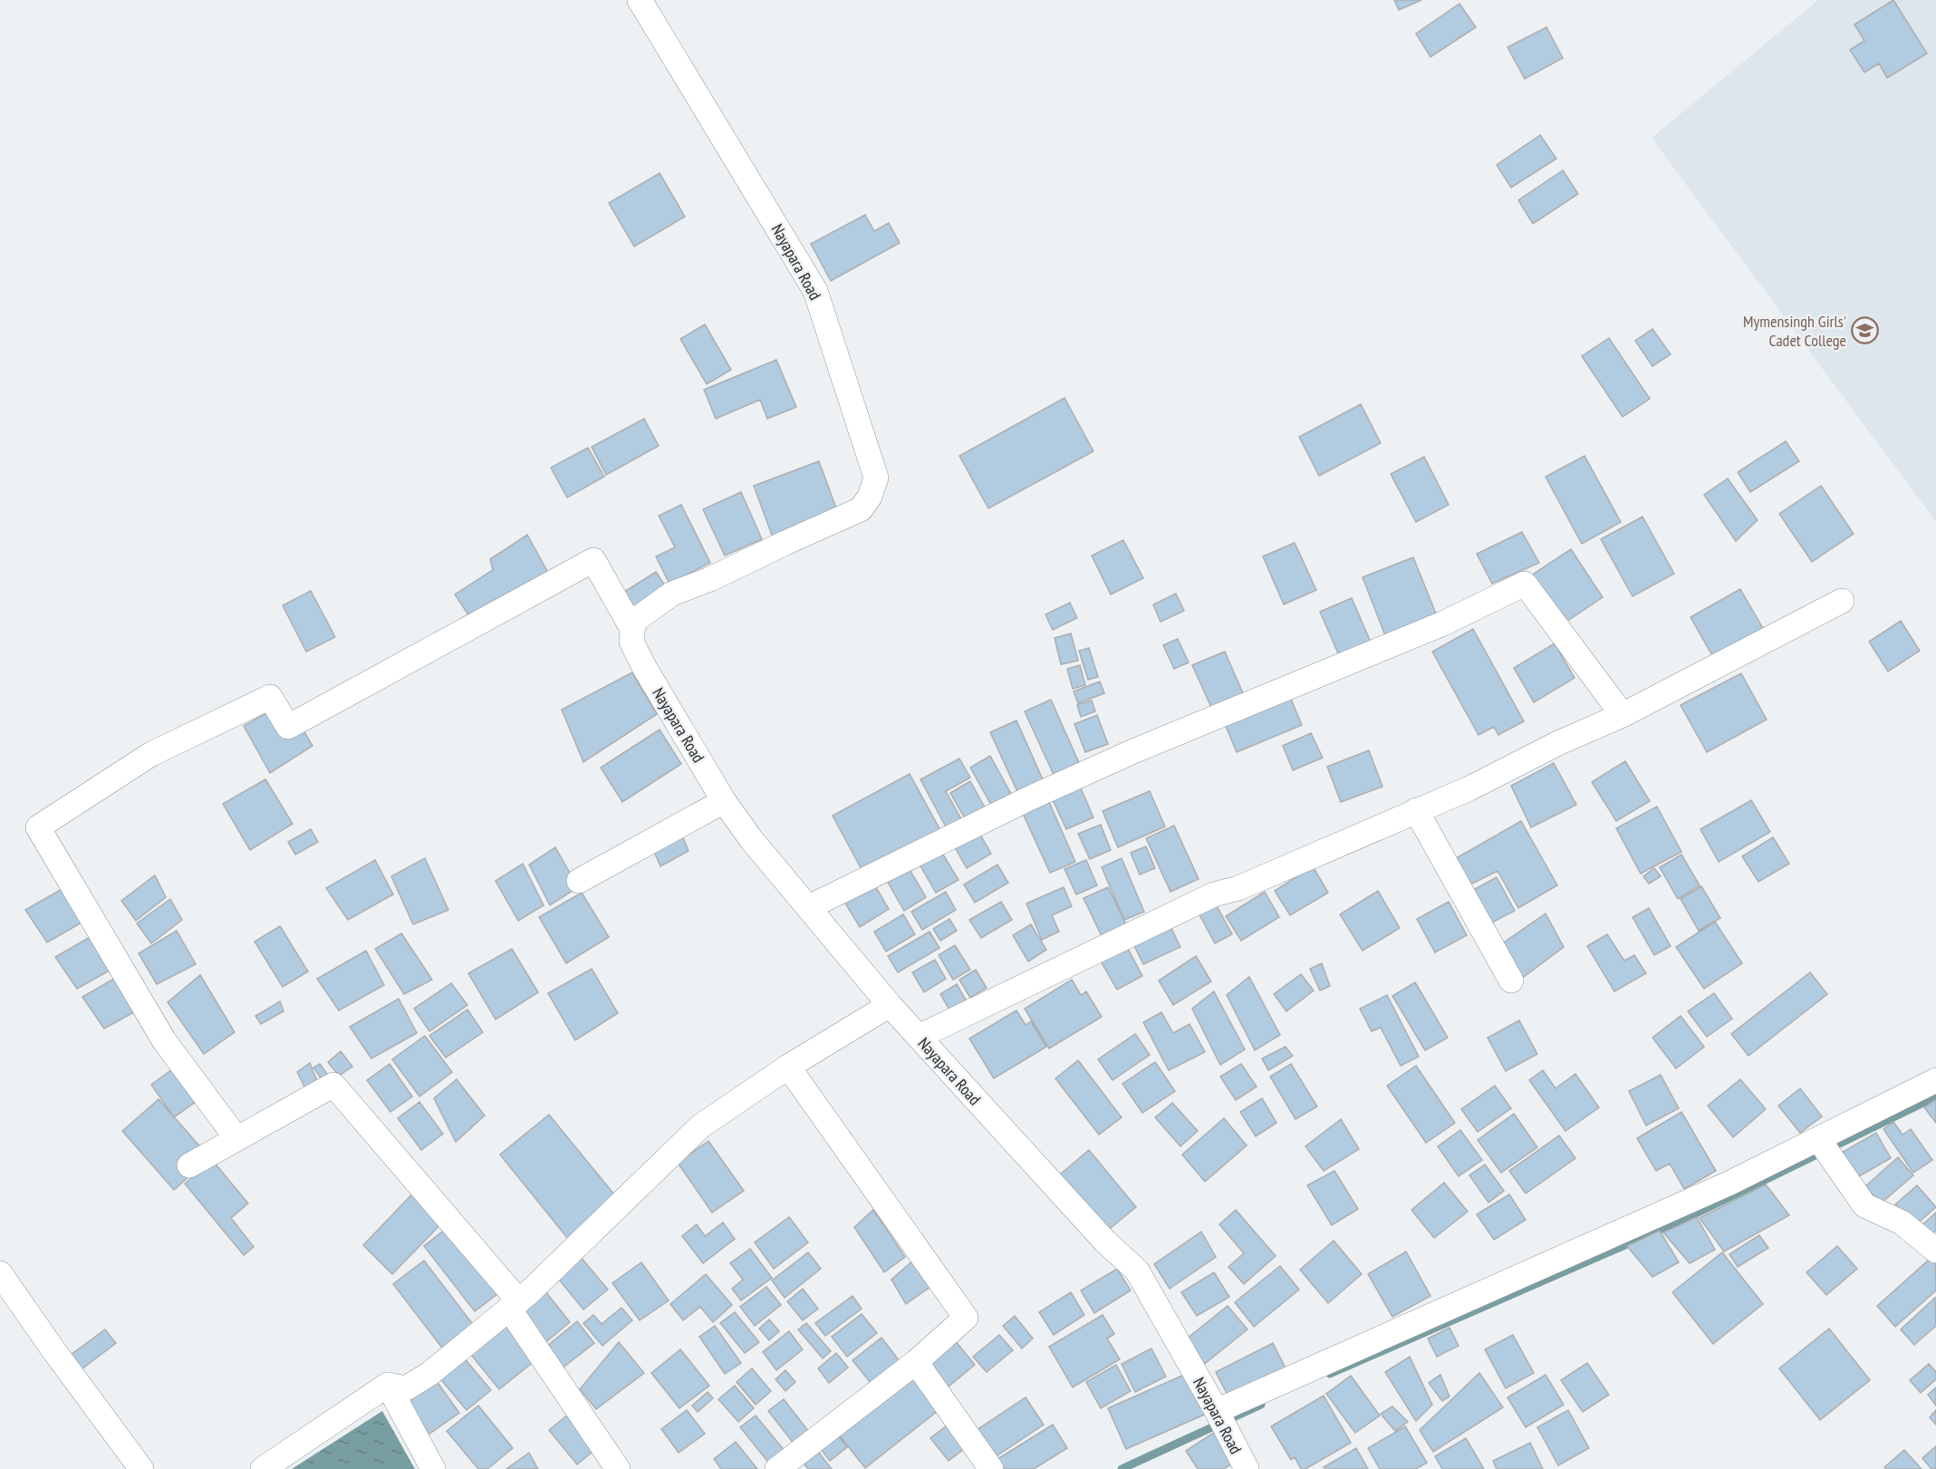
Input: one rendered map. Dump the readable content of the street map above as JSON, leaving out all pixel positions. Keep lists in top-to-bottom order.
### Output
{
  "streets": {
    "street": ["Nayapara Road"]
  },
  "places": {
    "school or university": ["Mymensingh Girls' Cadet College"]
  }
}
